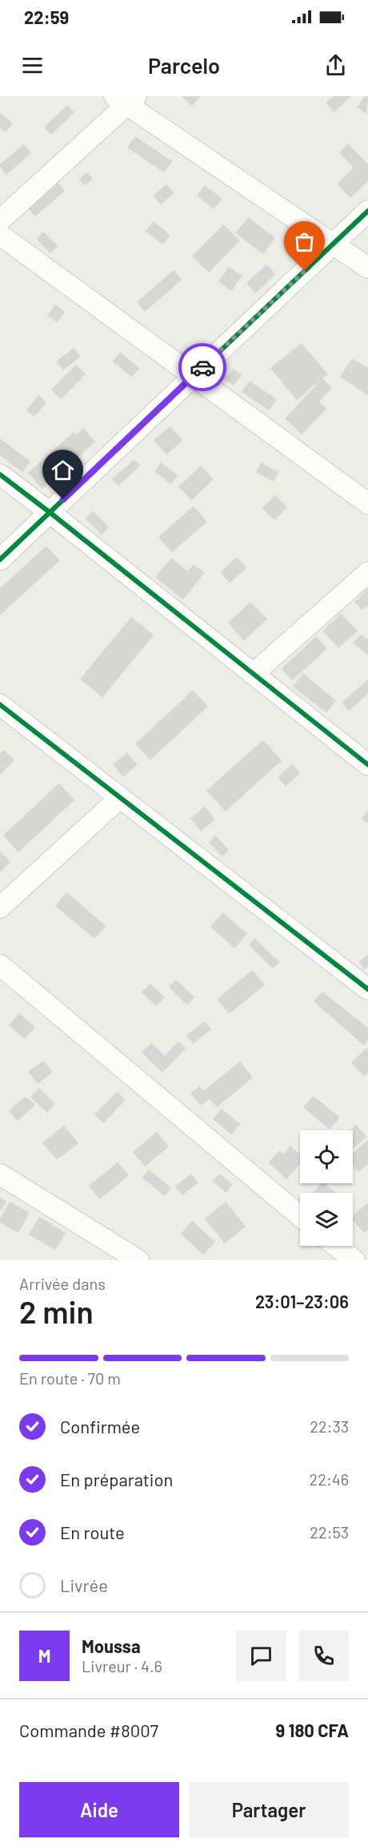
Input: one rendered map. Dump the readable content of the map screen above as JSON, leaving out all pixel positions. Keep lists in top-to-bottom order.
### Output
{
  "page": {
    "status": "22:59",
    "header": "Parcelo",
    "heading": ["2 min", "Arrivée dans", "23:01–23:06"],
    "panel": [
      "Moussa",
      "Livreur · 4.6",
      "Commande #8007",
      "9 180 CFA"
    ],
    "bar": "En route · 70 m",
    "list": [
      ["Confirmée", "22:33"],
      ["En préparation", "22:46"],
      ["En route", "22:53"],
      "Livrée"
    ],
    "round": "M",
    "buttons": ["Aide", "Partager"]
  }
}
